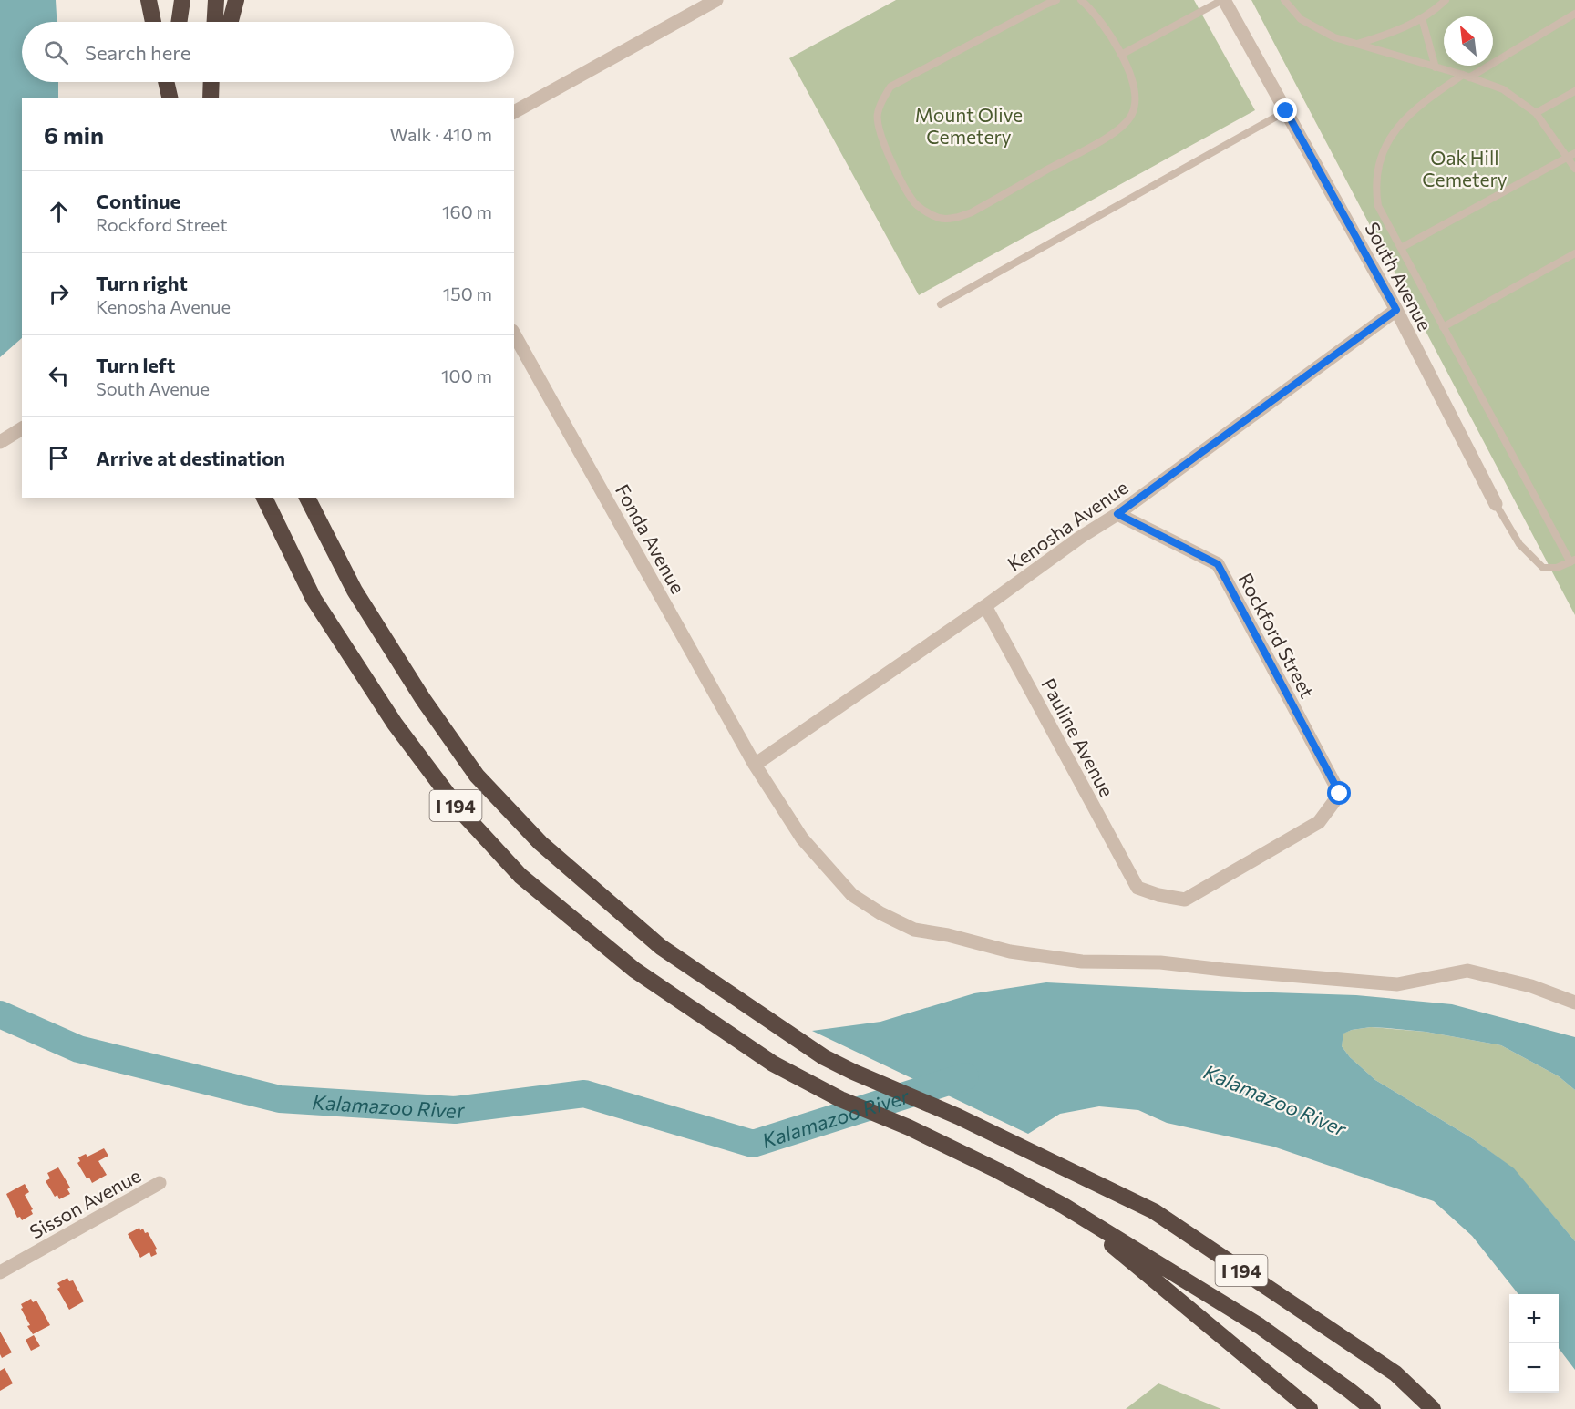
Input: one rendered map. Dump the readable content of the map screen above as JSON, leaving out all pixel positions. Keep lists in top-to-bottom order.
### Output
{
  "streets": {
    "highway": ["I 194"],
    "street": [
      "South Avenue",
      "Kenosha Avenue",
      "Fonda Avenue",
      "Rockford Street",
      "Pauline Avenue",
      "Sisson Avenue"
    ]
  },
  "crossings": [
    ["South Avenue", "Kenosha Avenue"],
    ["Kenosha Avenue", "Fonda Avenue"],
    ["Kenosha Avenue", "Rockford Street"],
    ["Kenosha Avenue", "Pauline Avenue"],
    ["Rockford Street", "Pauline Avenue"]
  ],
  "water": ["Kalamazoo River"],
  "parks": ["Mount Olive Cemetery", "Oak Hill Cemetery"],
  "north": "top left",
  "page": {
    "search": "Search here",
    "heading": ["6 min", "Walk · 410 m"],
    "list": [
      ["Continue", "Rockford Street", "160 m"],
      ["Turn right", "Kenosha Avenue", "150 m"],
      ["Turn left", "South Avenue", "100 m"],
      "Arrive at destination"
    ],
    "map_buttons": ["+", "−"]
  }
}
